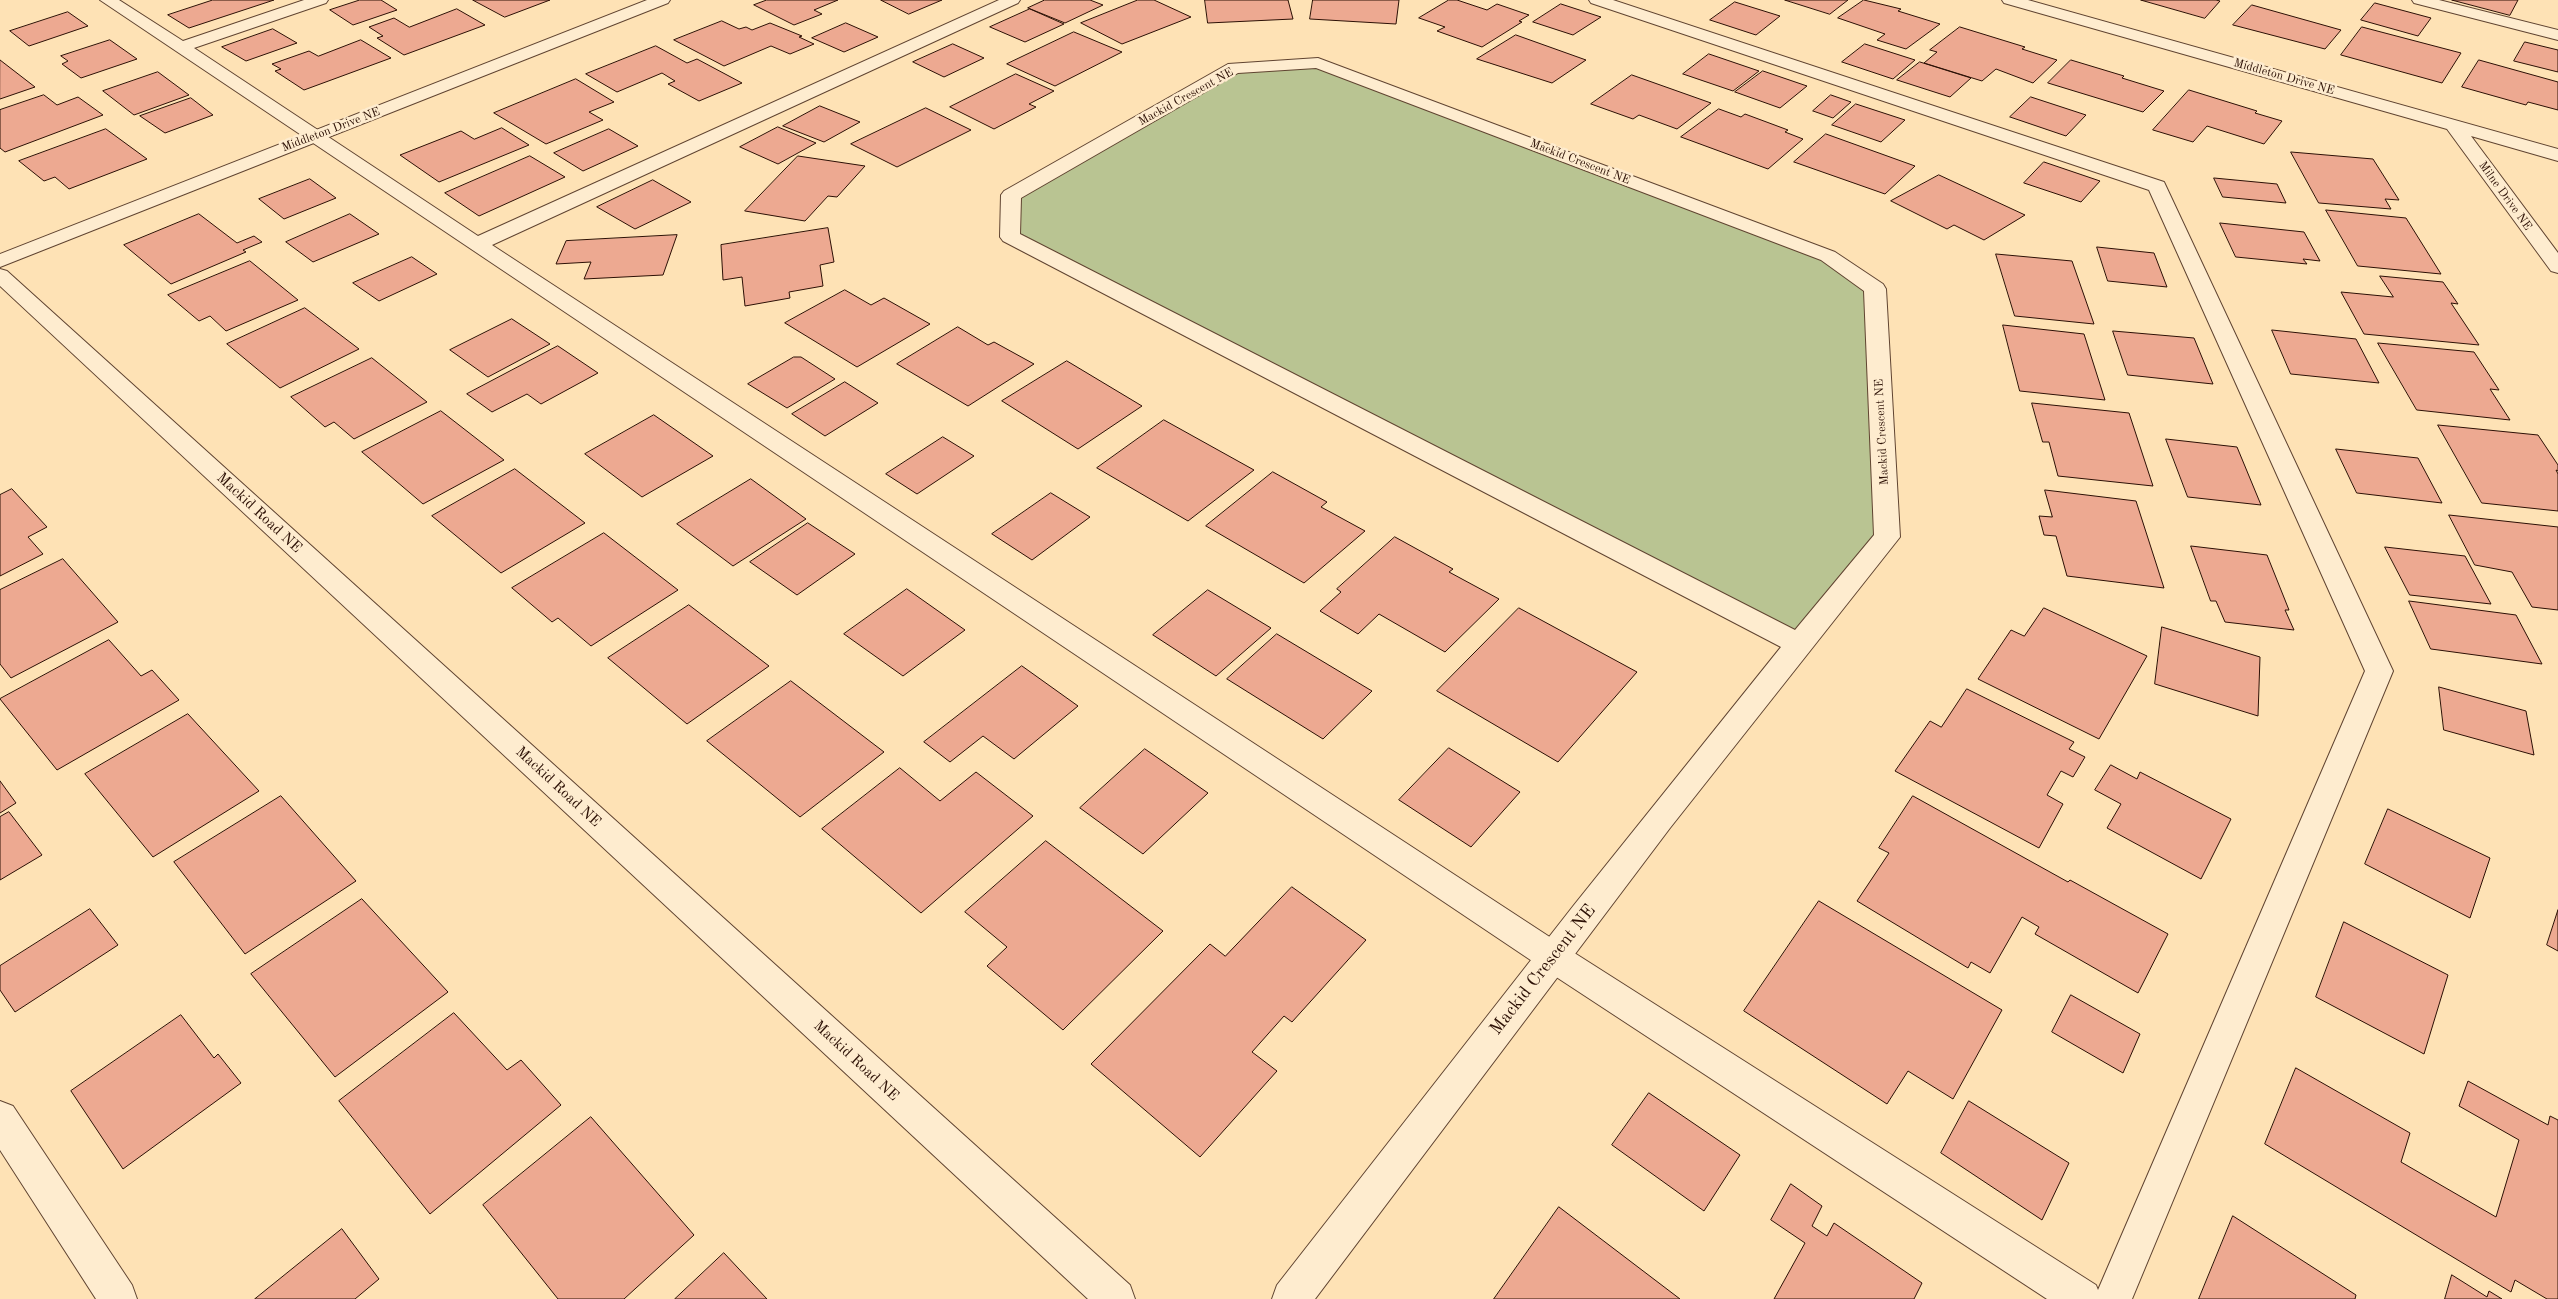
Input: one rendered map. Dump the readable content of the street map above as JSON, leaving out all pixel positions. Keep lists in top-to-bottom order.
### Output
{
  "streets": {
    "street": [
      "Middleton Drive NE",
      "Mackid Crescent NE",
      "Milne Drive NE",
      "Mackid Road NE"
    ]
  },
  "crossings": [
    ["Middleton Drive NE", "Milne Drive NE"]
  ]
}
